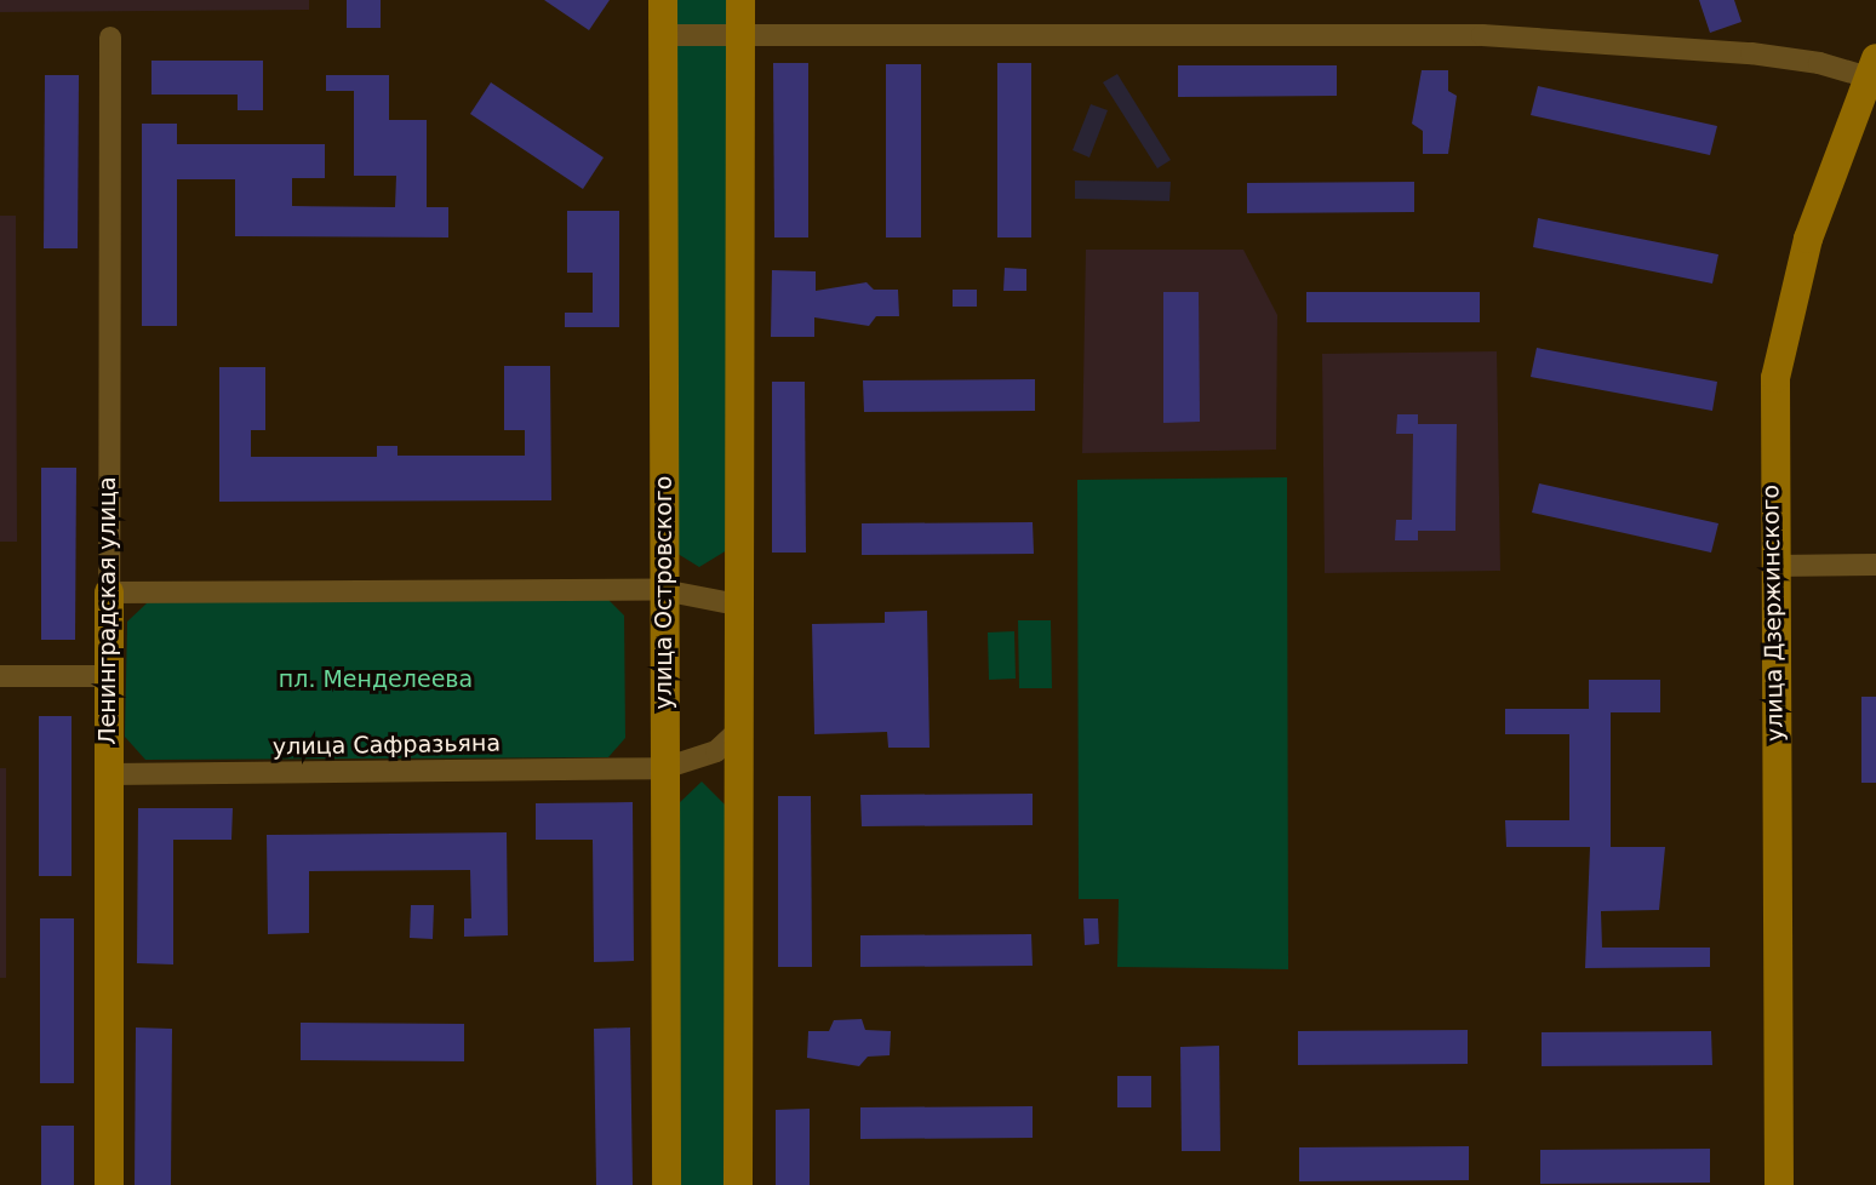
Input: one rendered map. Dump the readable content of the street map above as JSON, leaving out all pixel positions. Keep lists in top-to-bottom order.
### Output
{
  "streets": {
    "main road": ["улица Островского", "Ленинградская улица", "улица Дзержинского"],
    "street": ["улица Сафразьяна"]
  },
  "crossings": [
    ["улица Островского", "улица Сафразьяна"],
    ["Ленинградская улица", "улица Сафразьяна"]
  ],
  "parks": ["пл. Менделеева"]
}
